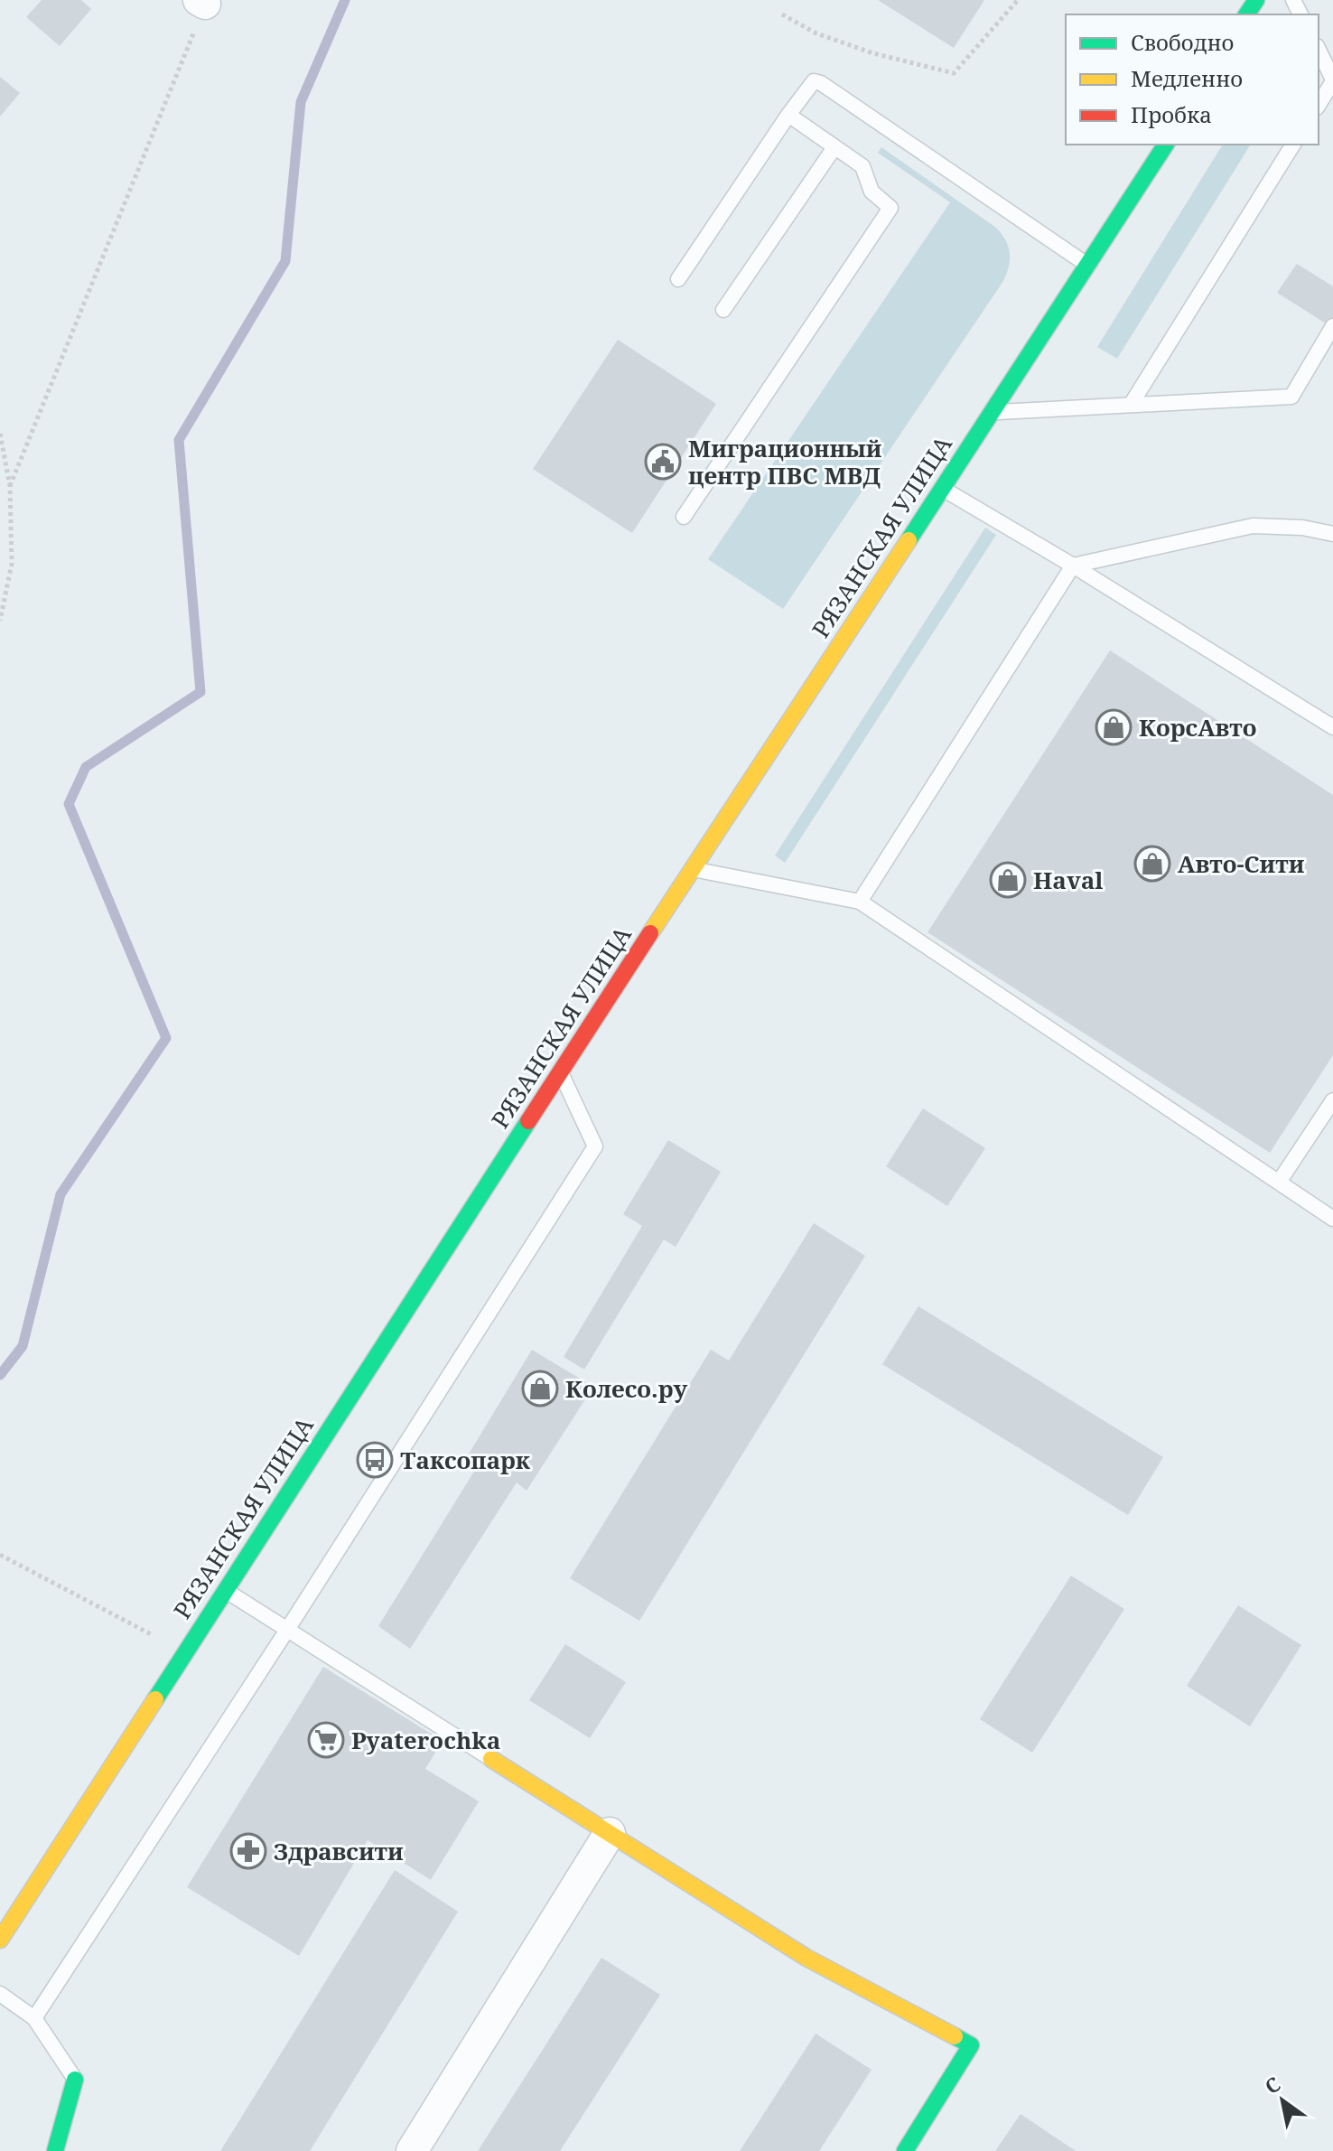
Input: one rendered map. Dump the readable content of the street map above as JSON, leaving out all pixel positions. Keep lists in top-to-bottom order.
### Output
{
  "streets": {
    "main road": ["РЯЗАНСКАЯ УЛИЦА"]
  },
  "places": {
    "public building": ["Миграционный центр ПВС МВД"],
    "shop": [
      "КорсАвто",
      "Авто-Сити",
      "Haval",
      "Колесо.ру"
    ],
    "bus stop": ["Таксопарк"],
    "supermarket": ["Pyaterochka"],
    "pharmacy": ["Здравсити"]
  },
  "legend": ["Свободно", "Медленно", "Пробка"],
  "north": "top left"
}
